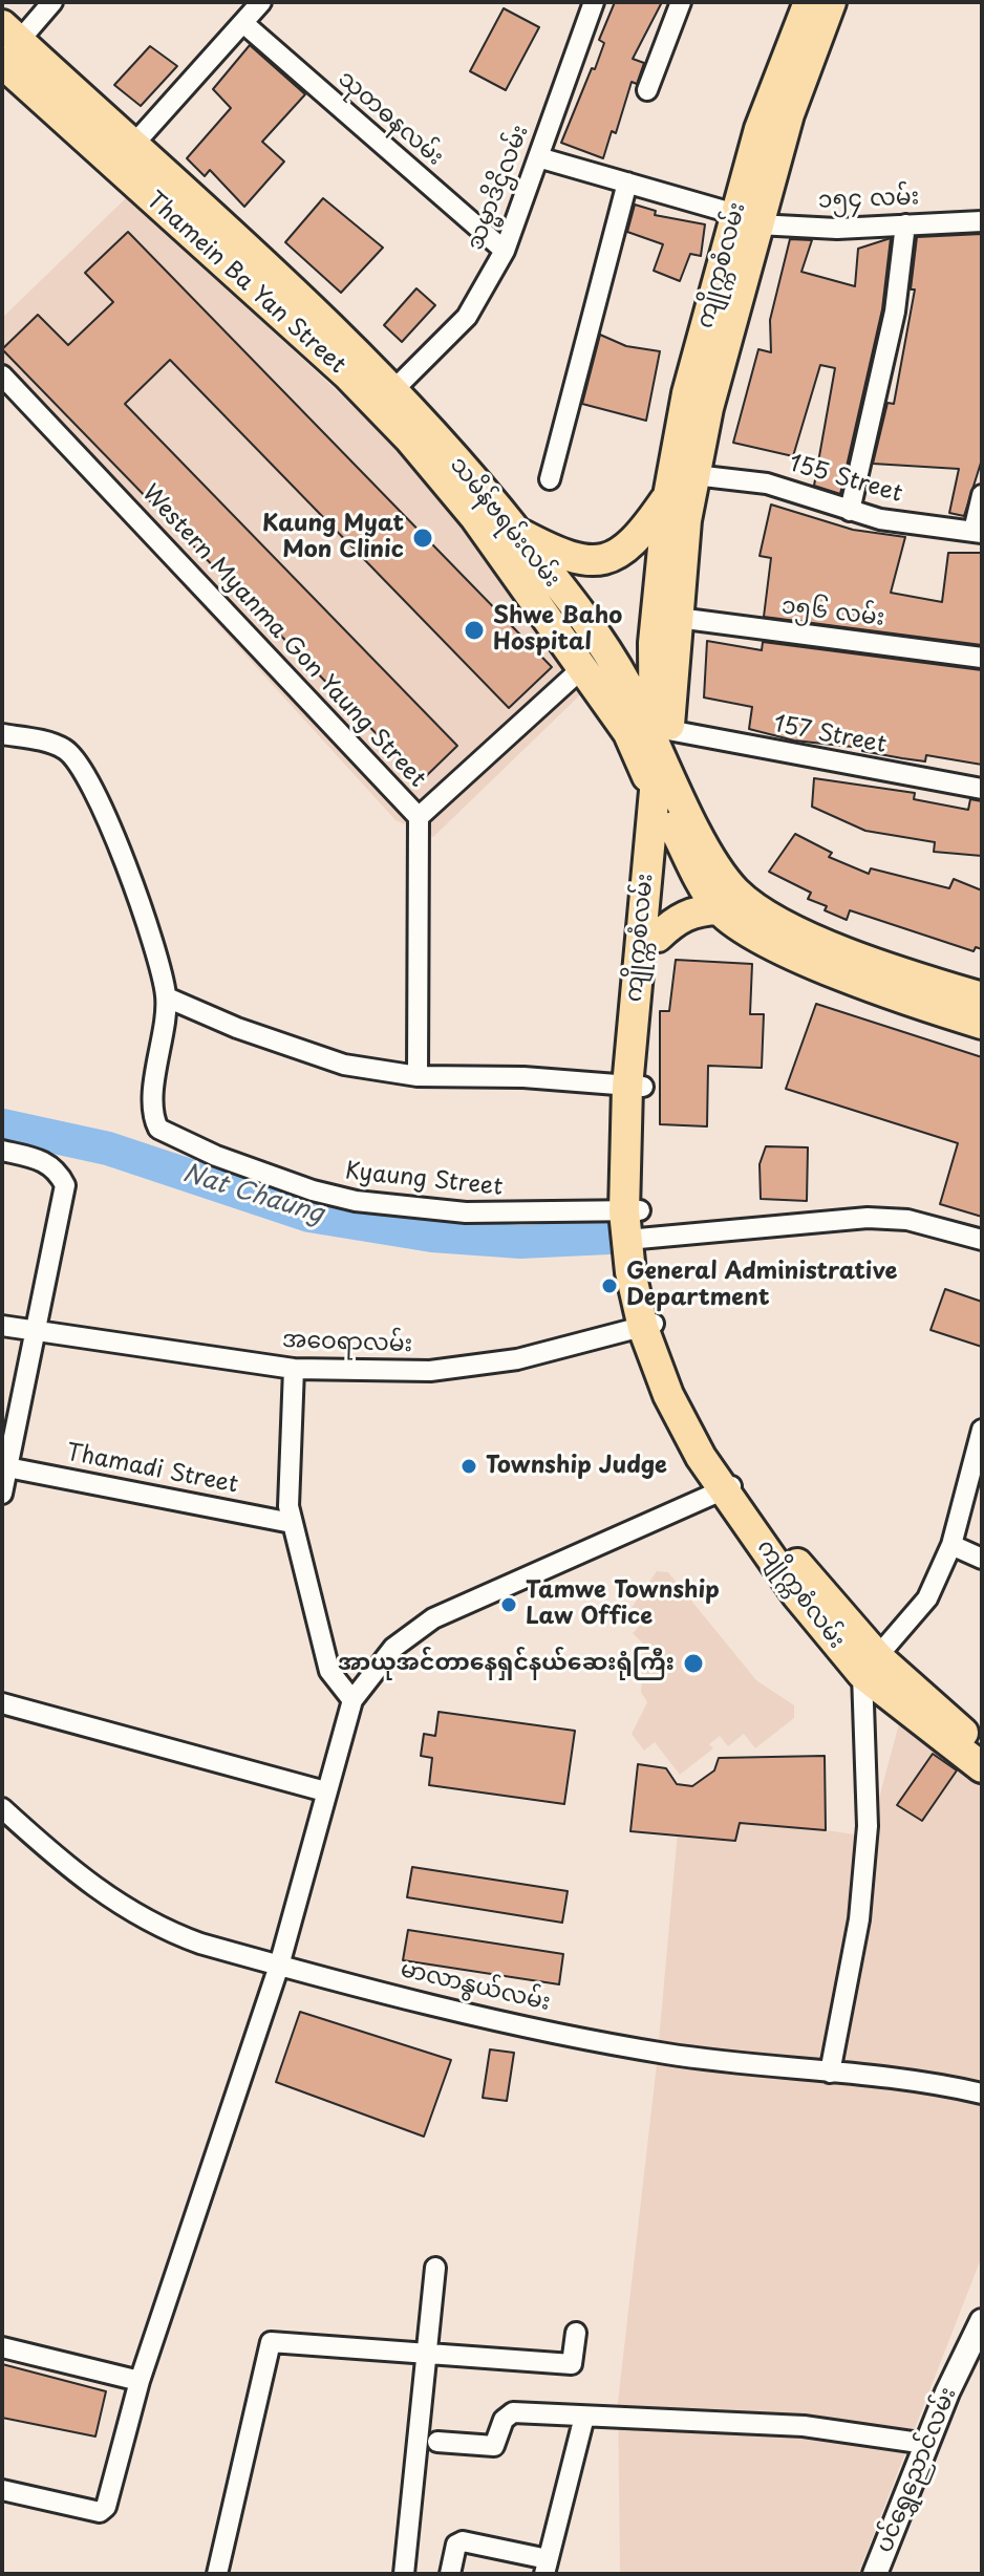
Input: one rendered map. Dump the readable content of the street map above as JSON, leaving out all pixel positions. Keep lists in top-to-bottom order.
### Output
{
  "streets": {
    "main road": ["ကျိုက္ကစံလမ်း", "Thamein Ba Yan Street", "သမိန်ဗရမ်းလမ်း"],
    "street": [
      "သုတဓနလမ်း",
      "သမ္မာဒိဌိလမ်း",
      "၁၅၄ လမ်း",
      "155 Street",
      "၁၅၆ လမ်း",
      "Western Myanma Gon Yaung Street",
      "157 Street",
      "Kyaung Street",
      "အဝေရာလမ်း",
      "Thamadi Street",
      "မာလာနွယ်လမ်း",
      "ပင်ရွှေညောင်လမ်း"
    ]
  },
  "crossings": [
    ["သုတဓနလမ်း", "သမ္မာဒိဌိလမ်း"],
    ["သမ္မာဒိဌိလမ်း", "၁၅၄ လမ်း"],
    ["သမ္မာဒိဌိလမ်း", "Thamein Ba Yan Street"],
    ["သမ္မာဒိဌိလမ်း", "သမိန်ဗရမ်းလမ်း"],
    ["၁၅၄ လမ်း", "ကျိုက္ကစံလမ်း"],
    ["ကျိုက္ကစံလမ်း", "155 Street"],
    ["ကျိုက္ကစံလမ်း", "သမိန်ဗရမ်းလမ်း"],
    ["ကျိုက္ကစံလမ်း", "၁၅၆ လမ်း"],
    ["ကျိုက္ကစံလမ်း", "157 Street"],
    ["ကျိုက္ကစံလမ်း", "Kyaung Street"],
    ["ကျိုက္ကစံလမ်း", "အဝေရာလမ်း"],
    ["Thamein Ba Yan Street", "သမိန်ဗရမ်းလမ်း"],
    ["သမိန်ဗရမ်းလမ်း", "157 Street"]
  ],
  "water": ["Nat Chaung"],
  "places": [
    "Kaung Myat Mon Clinic",
    "Shwe Baho Hospital",
    "General Administrative Department",
    "Township Judge",
    "Tamwe Township Law Office",
    "အာယုအင်တာနေရှင်နယ်ဆေးရုံကြီး"
  ]
}
